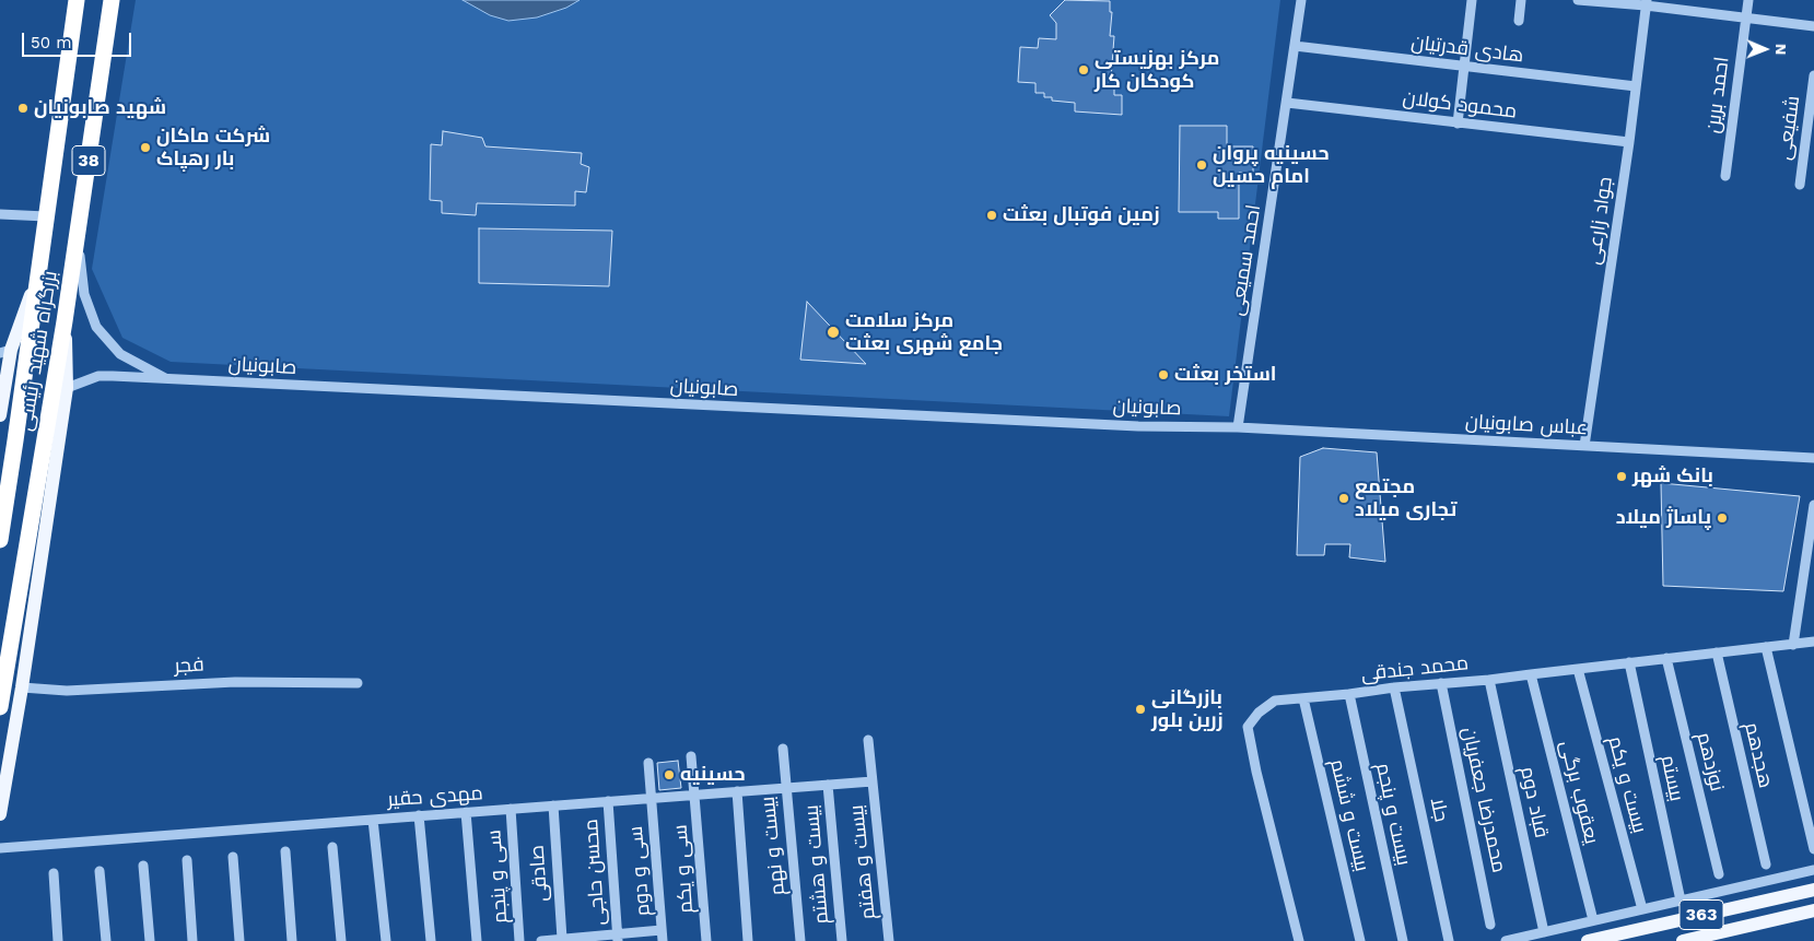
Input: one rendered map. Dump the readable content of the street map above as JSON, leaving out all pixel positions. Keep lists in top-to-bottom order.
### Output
{
  "streets": {
    "highway": ["38", "بزرگراه شهید رئیسی"],
    "main road": ["363"],
    "street": [
      "هادی قدرتیان",
      "احمد برین",
      "محمود کولان",
      "شفیعی",
      "جواد زارعی",
      "احمد سمیعی",
      "صابونیان",
      "عباس صابونیان",
      "فجر",
      "محمد جندقی",
      "هجدهم",
      "نوزدهم",
      "بیستم",
      "بیست و یکم",
      "یعقوب برگی",
      "مهدی حقیر",
      "محمدرضا جعفریان",
      "قباد دوم",
      "جلا",
      "بیست و پنجم",
      "بیست و ششم",
      "بیست و نهم",
      "بیست و هفتم",
      "بیست و هشتم",
      "سی و یکم",
      "سی و دوم",
      "محسن حاجی",
      "صادقی",
      "سی و پنجم"
    ]
  },
  "crossings": [
    ["هادی قدرتیان", "جواد زارعی"],
    ["هادی قدرتیان", "احمد سمیعی"],
    ["محمود کولان", "جواد زارعی"],
    ["محمود کولان", "احمد سمیعی"],
    ["جواد زارعی", "عباس صابونیان"],
    ["احمد سمیعی", "صابونیان"],
    ["احمد سمیعی", "عباس صابونیان"],
    ["صابونیان", "عباس صابونیان"],
    ["محمد جندقی", "هجدهم"],
    ["محمد جندقی", "نوزدهم"],
    ["محمد جندقی", "بیستم"],
    ["محمد جندقی", "بیست و یکم"],
    ["محمد جندقی", "یعقوب برگی"],
    ["محمد جندقی", "محمدرضا جعفریان"],
    ["محمد جندقی", "قباد دوم"],
    ["محمد جندقی", "جلا"],
    ["محمد جندقی", "بیست و پنجم"],
    ["محمد جندقی", "بیست و ششم"],
    ["مهدی حقیر", "بیست و نهم"],
    ["مهدی حقیر", "بیست و هفتم"],
    ["مهدی حقیر", "بیست و هشتم"],
    ["مهدی حقیر", "سی و یکم"],
    ["مهدی حقیر", "سی و دوم"],
    ["مهدی حقیر", "محسن حاجی"],
    ["مهدی حقیر", "صادقی"],
    ["مهدی حقیر", "سی و پنجم"]
  ],
  "places": [
    "مرکز بهزیستی کودکان کار",
    "شهید صابونیان",
    "شرکت ماکان بار رهپاک",
    "حسینیه پروان امام حسین",
    "زمین فوتبال بعثت",
    "مرکز سلامت جامع شهری بعثت",
    "استخر بعثت",
    "بانک شهر",
    "مجتمع تجاری میلاد",
    "پاساژ میلاد",
    "بازرگانی زرین بلور",
    "حسینیه"
  ],
  "scale_bar": "50 m",
  "north": "right"
}
